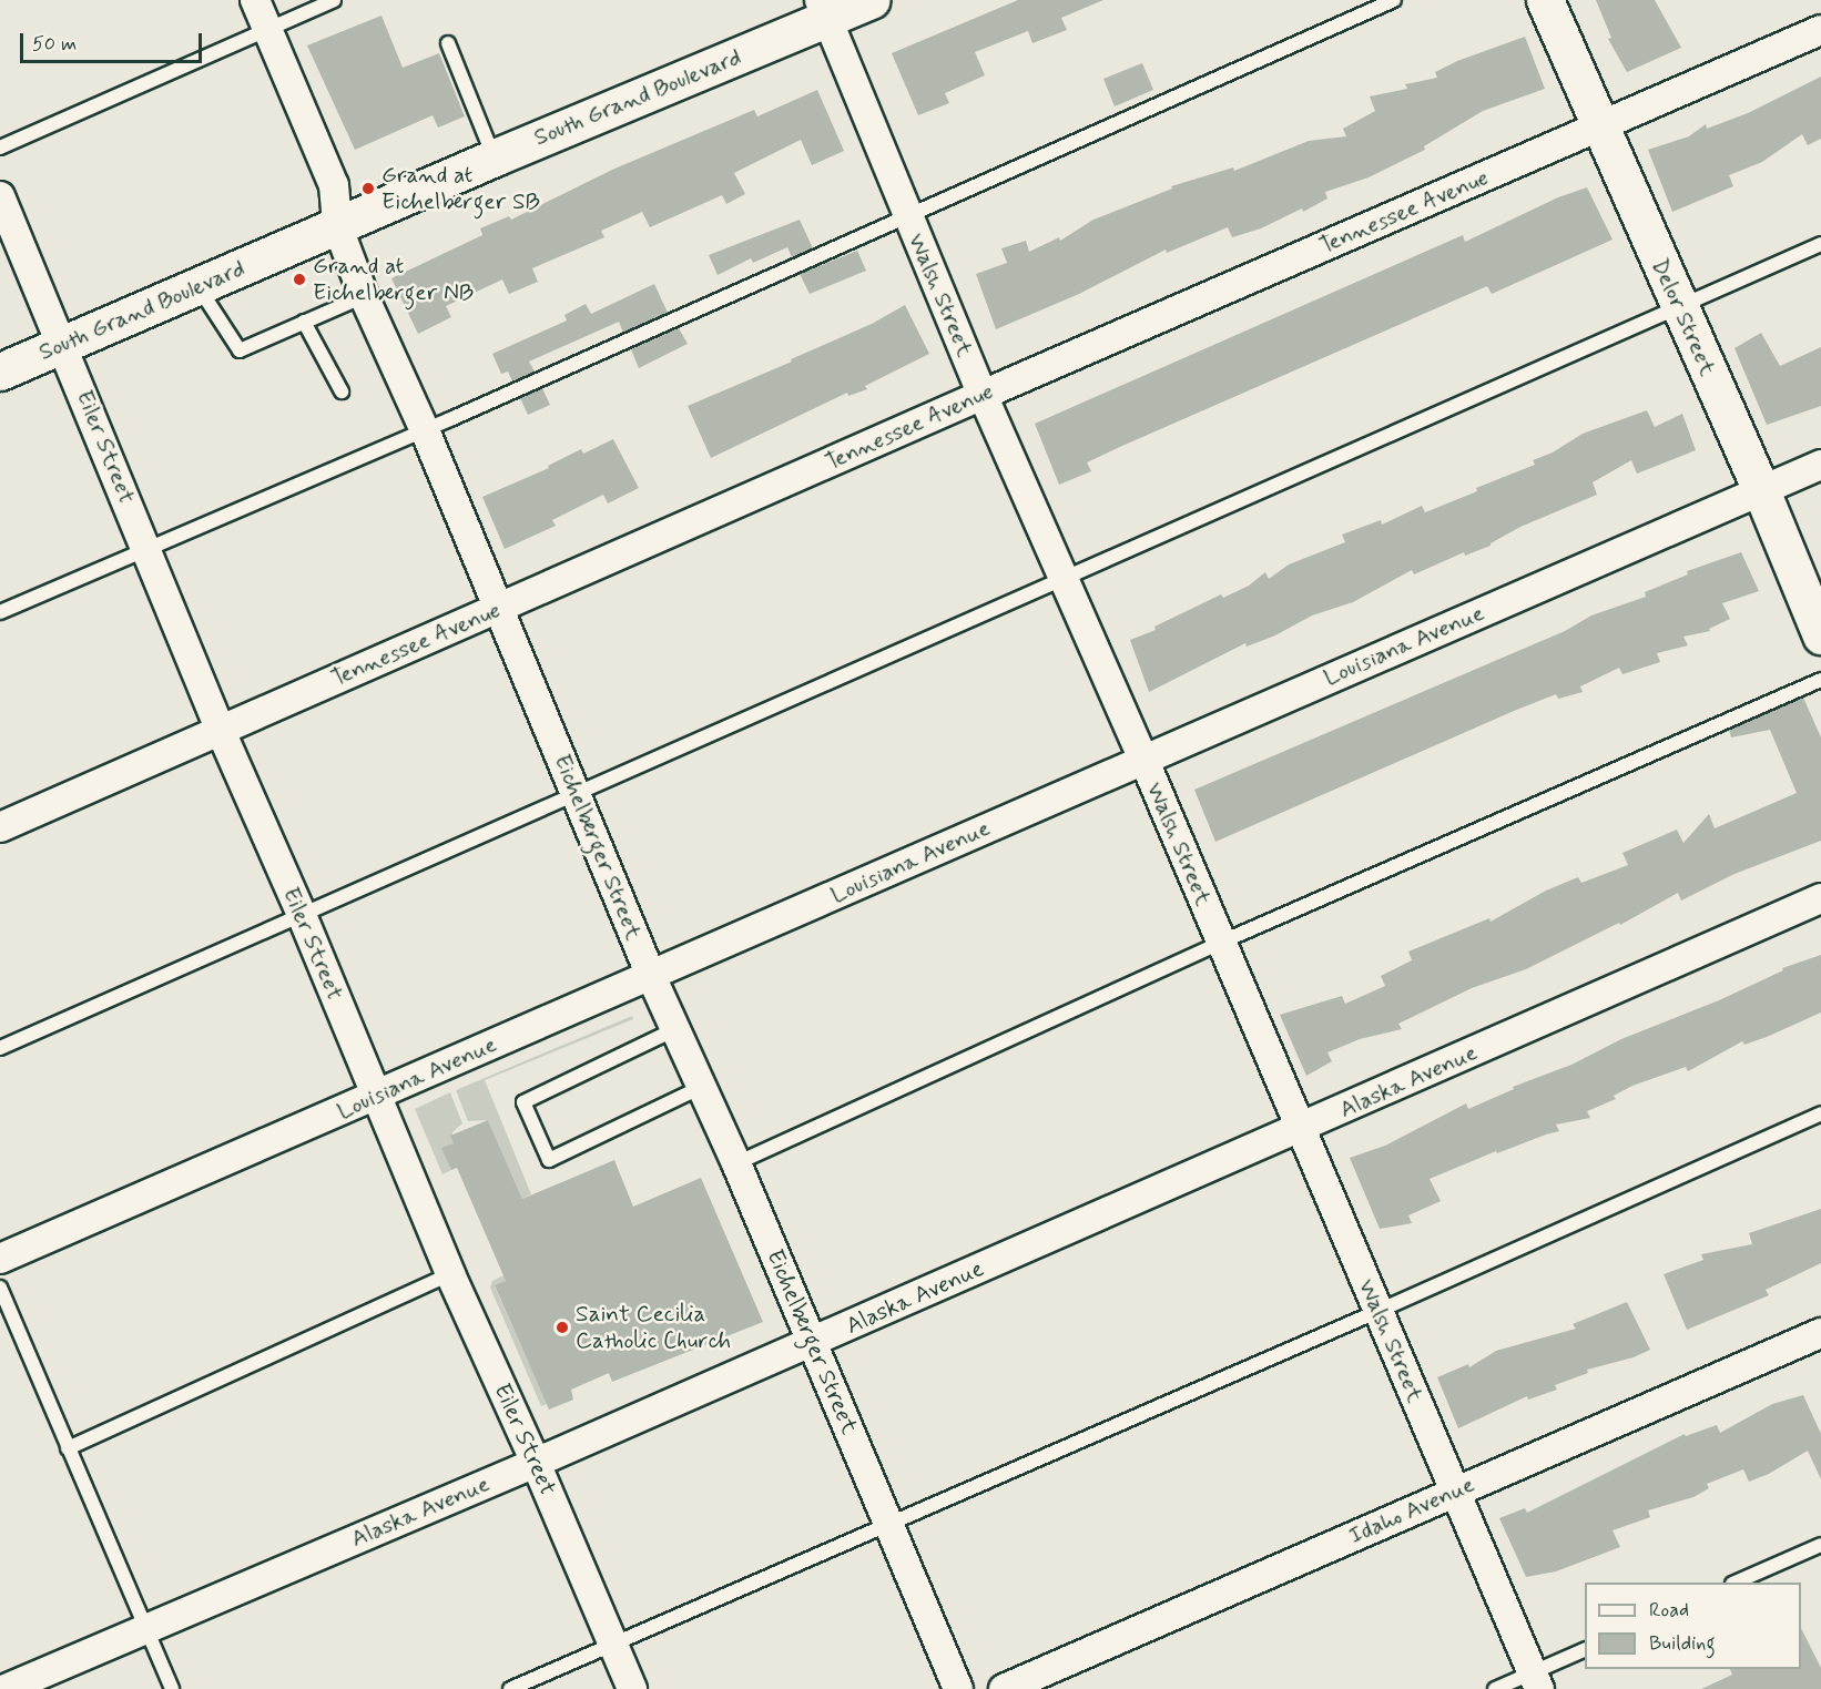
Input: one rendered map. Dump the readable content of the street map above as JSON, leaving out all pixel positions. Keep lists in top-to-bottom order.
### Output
{
  "streets": {
    "main road": ["South Grand Boulevard", "Delor Street"],
    "street": [
      "Tennessee Avenue",
      "Walsh Street",
      "Eiler Street",
      "Louisiana Avenue",
      "Eichelberger Street",
      "Alaska Avenue",
      "Idaho Avenue"
    ]
  },
  "crossings": [
    ["South Grand Boulevard", "Walsh Street"],
    ["South Grand Boulevard", "Eiler Street"],
    ["South Grand Boulevard", "Eichelberger Street"],
    ["Tennessee Avenue", "Walsh Street"],
    ["Tennessee Avenue", "Delor Street"],
    ["Tennessee Avenue", "Eiler Street"],
    ["Tennessee Avenue", "Eichelberger Street"],
    ["Walsh Street", "Louisiana Avenue"],
    ["Walsh Street", "Alaska Avenue"],
    ["Walsh Street", "Idaho Avenue"],
    ["Delor Street", "Louisiana Avenue"],
    ["Eiler Street", "Louisiana Avenue"],
    ["Eiler Street", "Alaska Avenue"],
    ["Louisiana Avenue", "Eichelberger Street"],
    ["Eichelberger Street", "Alaska Avenue"]
  ],
  "places": ["Grand at Eichelberger SB", "Grand at Eichelberger NB", "Saint Cecilia Catholic Church"],
  "legend": ["Road", "Building"],
  "scale_bar": "50 m"
}
